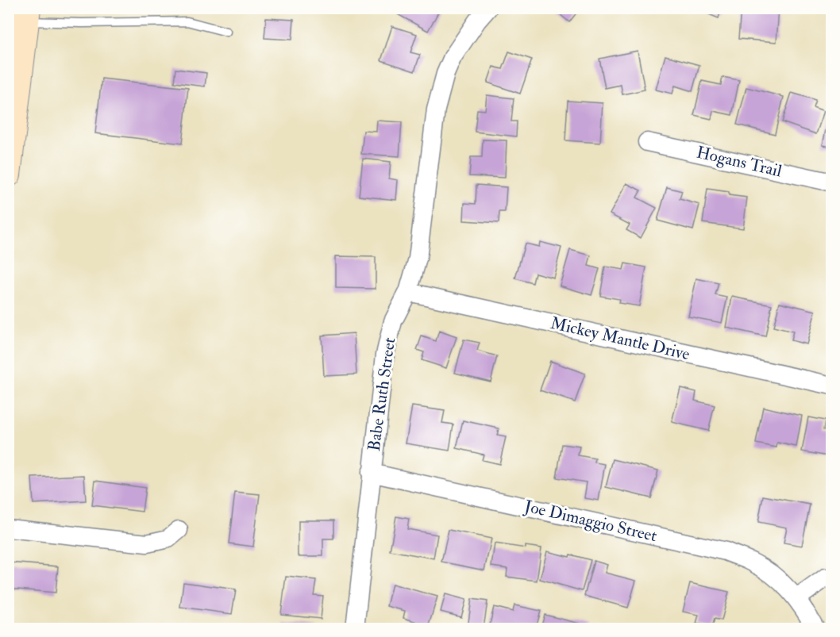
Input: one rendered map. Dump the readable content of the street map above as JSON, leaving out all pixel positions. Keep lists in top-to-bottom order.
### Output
{
  "streets": {
    "street": [
      "Hogans Trail",
      "Mickey Mantle Drive",
      "Babe Ruth Street",
      "Joe Dimaggio Street"
    ]
  },
  "crossings": [
    ["Mickey Mantle Drive", "Babe Ruth Street"],
    ["Babe Ruth Street", "Joe Dimaggio Street"]
  ]
}
